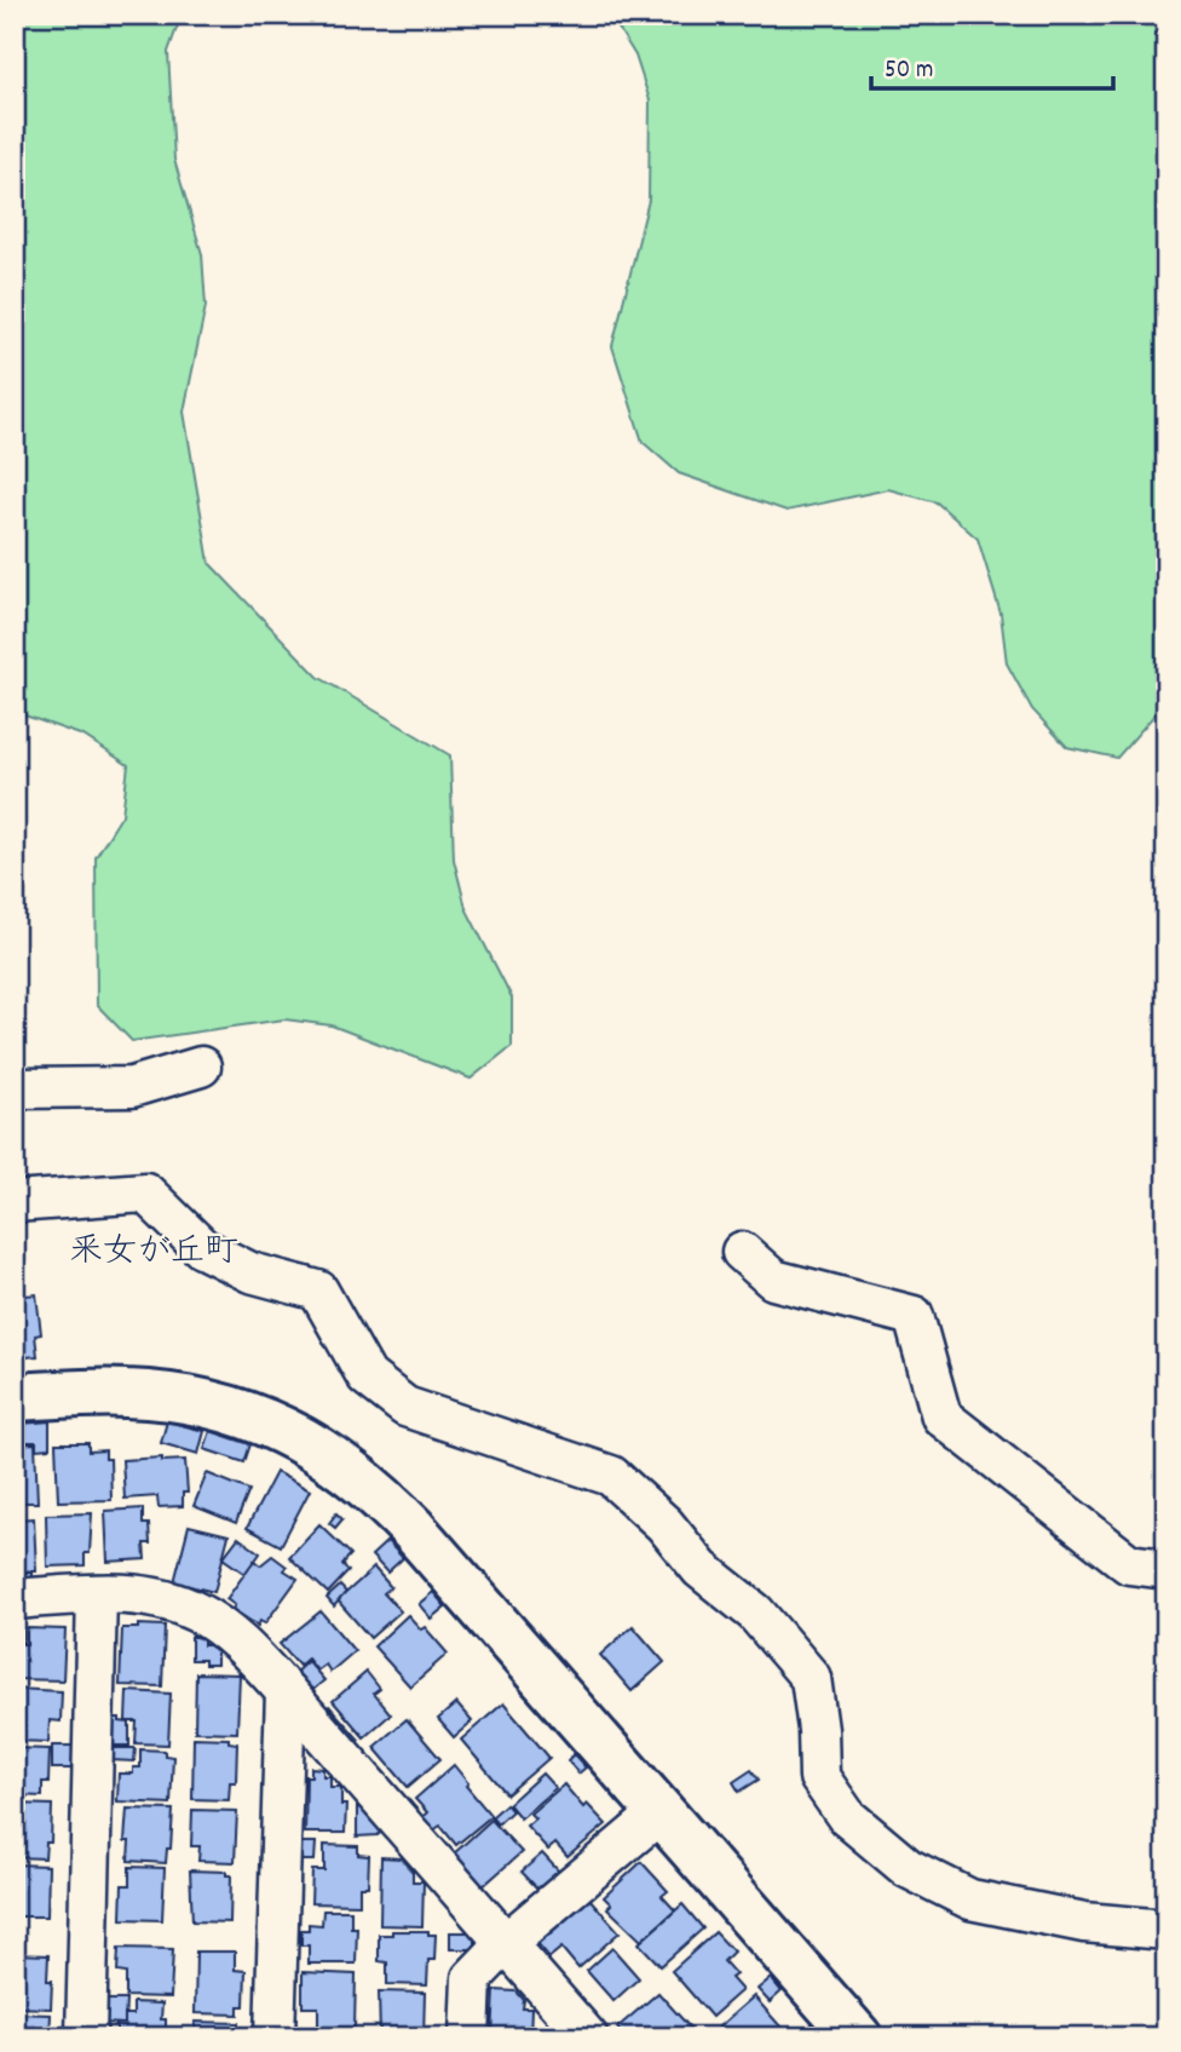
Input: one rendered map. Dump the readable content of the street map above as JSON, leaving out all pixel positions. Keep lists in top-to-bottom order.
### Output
{
  "districts": ["釆女が丘町"],
  "scale_bar": "50 m"
}
